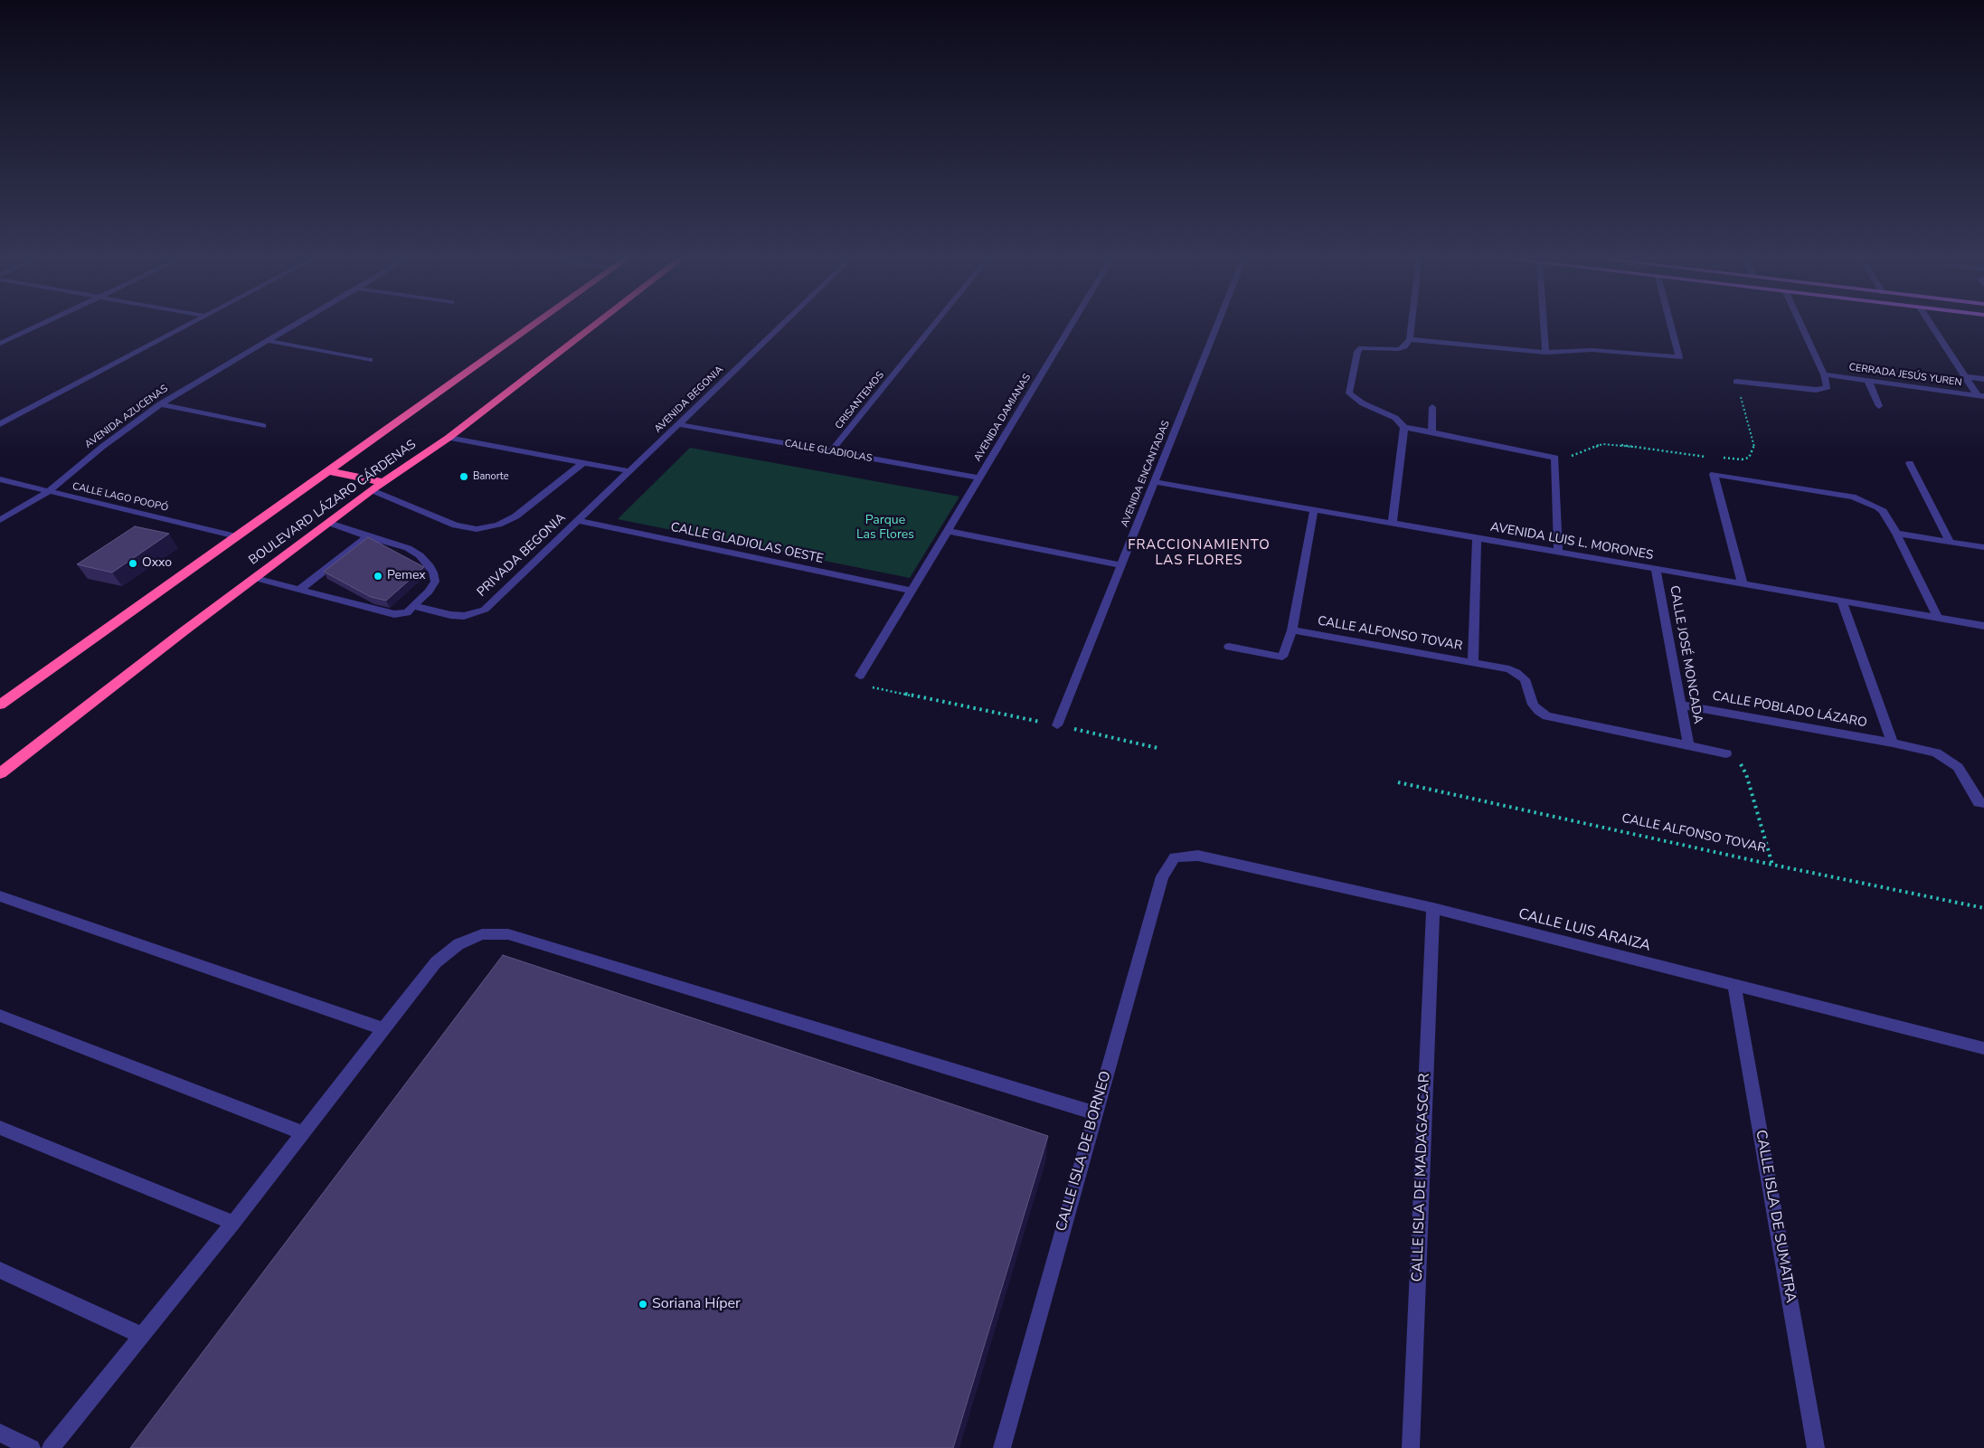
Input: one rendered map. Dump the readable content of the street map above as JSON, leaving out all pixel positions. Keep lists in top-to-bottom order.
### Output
{
  "streets": {
    "highway": ["BOULEVARD LÁZARO CÁRDENAS"],
    "street": [
      "CERRADA JESÚS YUREN",
      "AVENIDA BEGONIA",
      "CRISANTEMOS",
      "AVENIDA AZUCENAS",
      "AVENIDA DAMIANAS",
      "CALLE GLADIOLAS",
      "AVENIDA ENCANTADAS",
      "CALLE LAGO POOPÓ",
      "AVENIDA LUIS L. MORONES",
      "CALLE GLADIOLAS OESTE",
      "PRIVADA BEGONIA",
      "CALLE ALFONSO TOVAR",
      "CALLE JOSÉ MONCADA",
      "CALLE POBLADO LÁZARO",
      "CALLE LUIS ARAIZA",
      "CALLE ISLA DE BORNEO",
      "CALLE ISLA DE MADAGASCAR",
      "CALLE ISLA DE SUMATRA"
    ]
  },
  "crossings": [
    ["AVENIDA BEGONIA", "CALLE GLADIOLAS"],
    ["AVENIDA BEGONIA", "CALLE GLADIOLAS OESTE"],
    ["AVENIDA BEGONIA", "PRIVADA BEGONIA"],
    ["CRISANTEMOS", "CALLE GLADIOLAS"],
    ["AVENIDA AZUCENAS", "CALLE LAGO POOPÓ"],
    ["AVENIDA DAMIANAS", "CALLE GLADIOLAS"],
    ["AVENIDA DAMIANAS", "CALLE GLADIOLAS OESTE"],
    ["AVENIDA ENCANTADAS", "AVENIDA LUIS L. MORONES"],
    ["AVENIDA LUIS L. MORONES", "CALLE JOSÉ MONCADA"],
    ["CALLE GLADIOLAS OESTE", "PRIVADA BEGONIA"],
    ["CALLE ALFONSO TOVAR", "CALLE JOSÉ MONCADA"],
    ["CALLE JOSÉ MONCADA", "CALLE POBLADO LÁZARO"],
    ["CALLE LUIS ARAIZA", "CALLE ISLA DE BORNEO"],
    ["CALLE LUIS ARAIZA", "CALLE ISLA DE MADAGASCAR"],
    ["CALLE LUIS ARAIZA", "CALLE ISLA DE SUMATRA"]
  ],
  "districts": ["FRACCIONAMIENTO LAS FLORES"],
  "parks": ["Parque Las Flores"],
  "places": [
    "Banorte",
    "Oxxo",
    "Pemex",
    "Soriana Híper"
  ]
}
